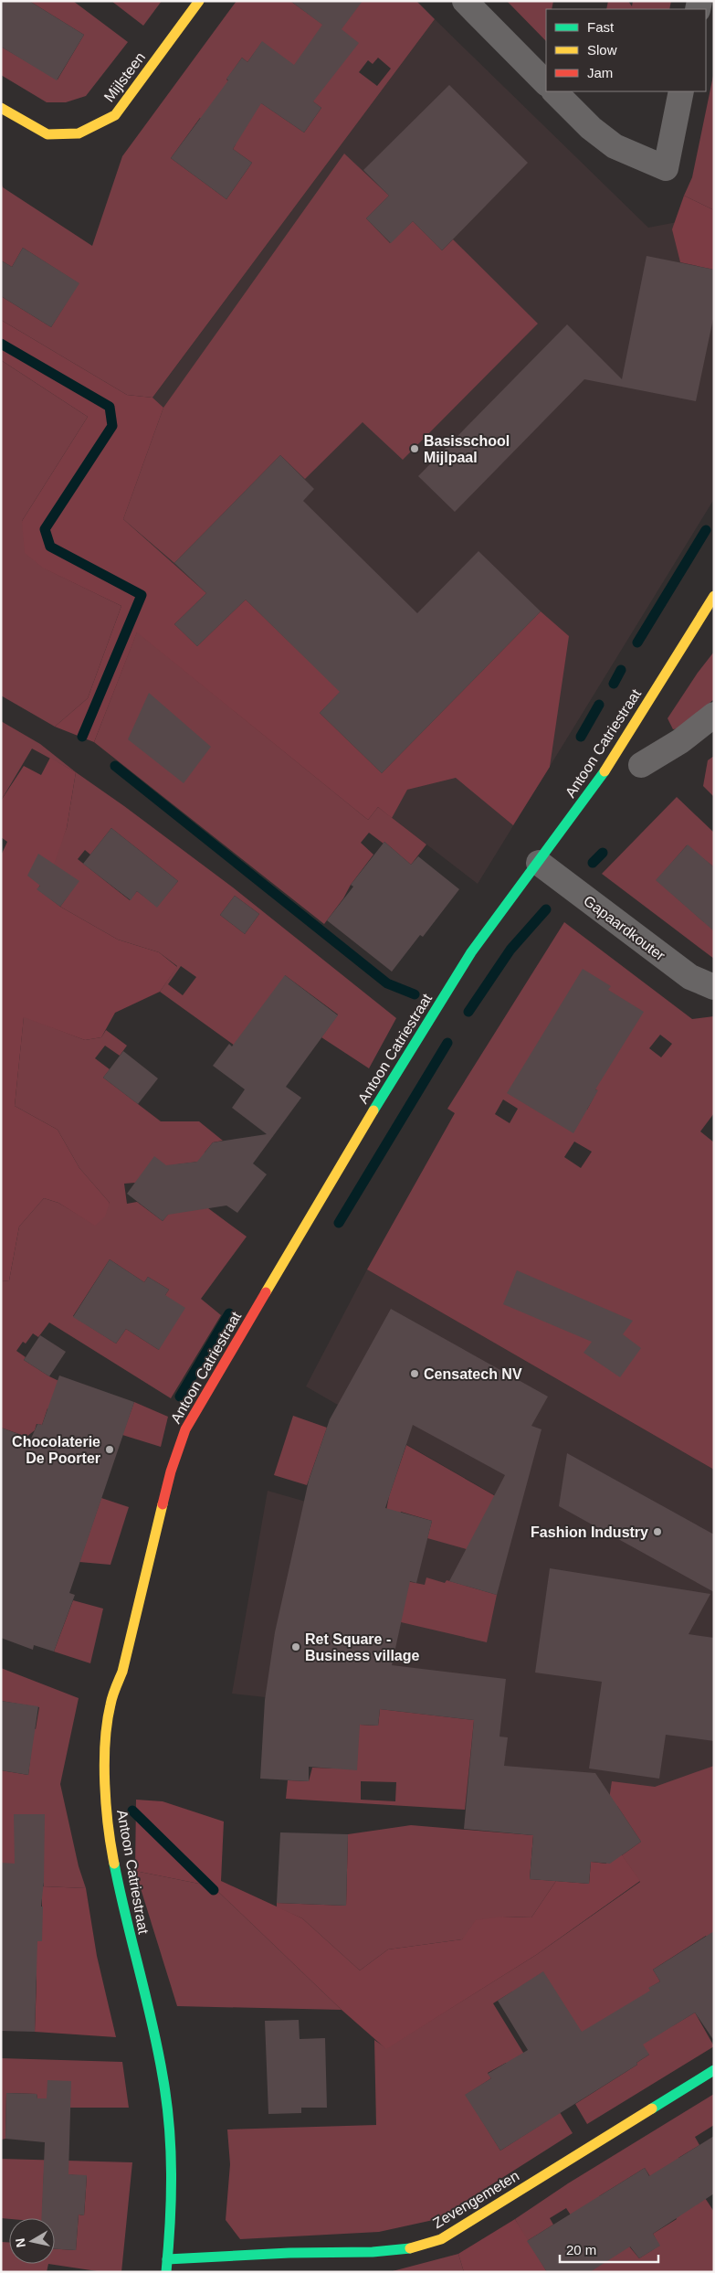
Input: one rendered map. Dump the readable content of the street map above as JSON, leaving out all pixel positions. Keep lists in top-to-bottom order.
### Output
{
  "streets": {
    "main road": ["Mijlsteen", "Antoon Catriestraat", "Zevengemeten"],
    "street": ["Gapaardkouter"]
  },
  "crossings": [
    ["Antoon Catriestraat", "Gapaardkouter"],
    ["Antoon Catriestraat", "Zevengemeten"]
  ],
  "places": [
    "Basisschool Mijlpaal",
    "Censatech NV",
    "Chocolaterie De Poorter",
    "Fashion Industry",
    "Ret Square - Business village"
  ],
  "legend": ["Fast", "Slow", "Jam"],
  "scale_bar": "20 m",
  "north": "left"
}
